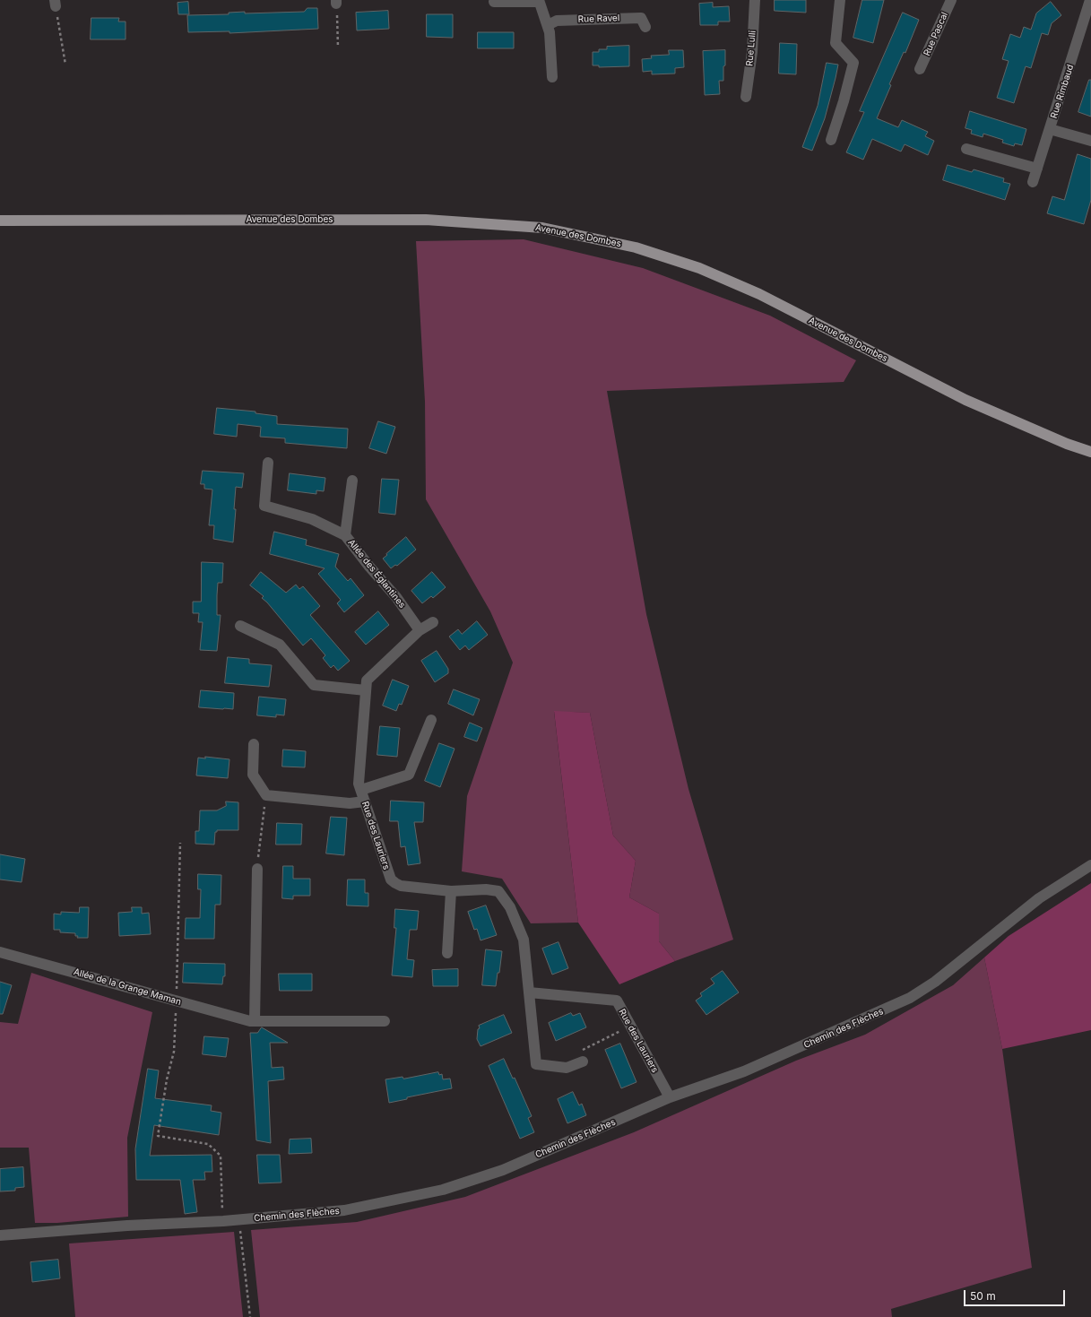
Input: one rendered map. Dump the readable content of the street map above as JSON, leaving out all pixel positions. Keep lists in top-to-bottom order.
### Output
{
  "streets": {
    "main road": ["Avenue des Dombes"],
    "street": [
      "Rue Ravel",
      "Rue Pascal",
      "Rue Lulli",
      "Rue Rimbaud",
      "Allée des Églantines",
      "Rue des Lauriers",
      "Allée de la Grange Maman",
      "Chemin des Flèches"
    ]
  },
  "crossings": [
    ["Allée des Églantines", "Rue des Lauriers"],
    ["Rue des Lauriers", "Chemin des Flèches"]
  ],
  "scale_bar": "50 m"
}
